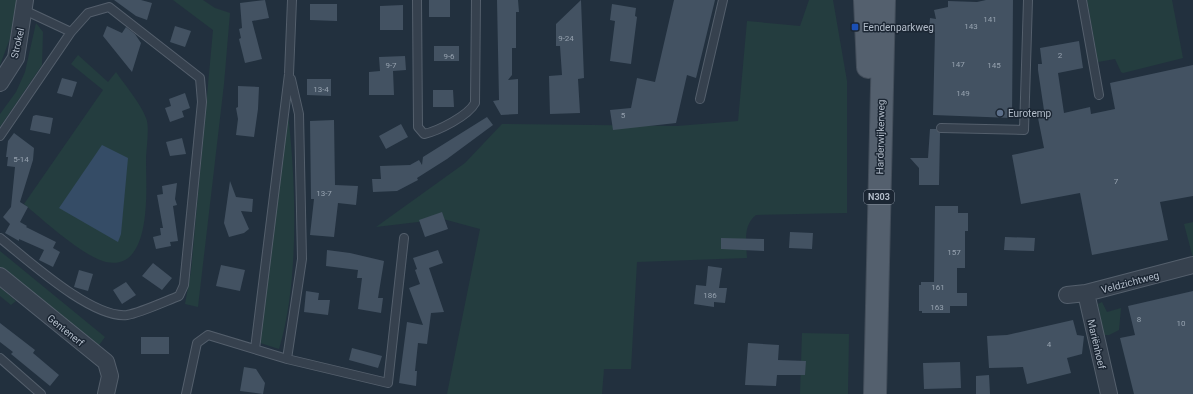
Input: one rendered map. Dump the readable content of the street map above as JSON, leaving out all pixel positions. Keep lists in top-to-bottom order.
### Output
{
  "streets": {
    "main road": ["Harderwijkerweg", "N303"],
    "street": [
      "Strokel",
      "Veldzichtweg",
      "Gentenerf",
      "Mariënhoef"
    ]
  },
  "crossings": [
    ["Veldzichtweg", "Mariënhoef"]
  ],
  "places": {
    "transit": ["Eendenparkweg"],
    "other": ["Eurotemp"]
  },
  "house_numbers": [
    "141",
    "143",
    "9-24",
    "2",
    "9-6",
    "147",
    "9-7",
    "145",
    "13-4",
    "149",
    "5",
    "5-14",
    "7",
    "13-7",
    "157",
    "161",
    "186",
    "163",
    "8",
    "10",
    "4"
  ]
}
